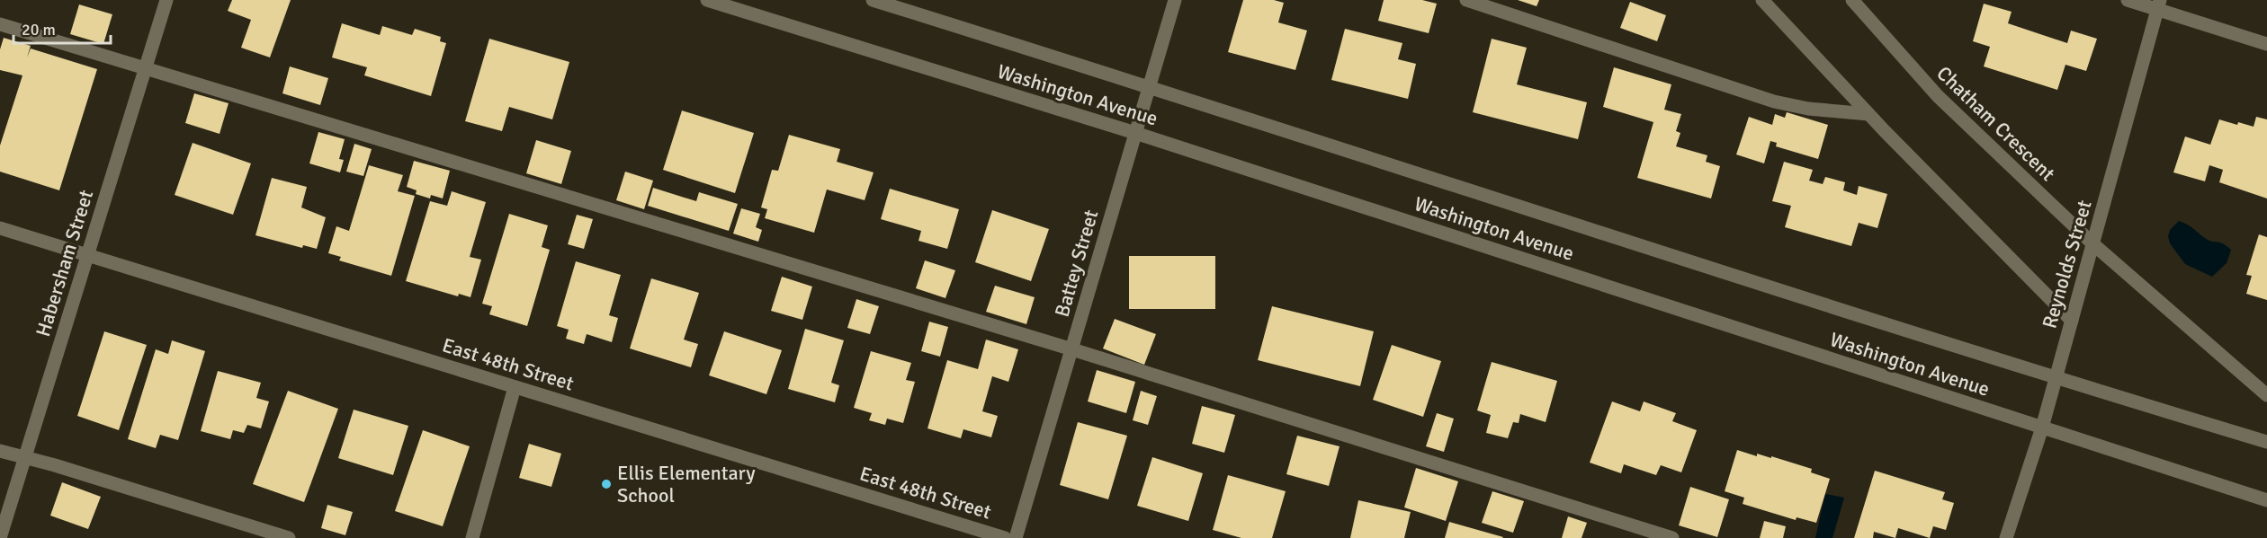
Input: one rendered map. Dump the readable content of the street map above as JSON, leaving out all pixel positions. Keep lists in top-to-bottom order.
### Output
{
  "streets": {
    "street": [
      "Washington Avenue",
      "Chatham Crescent",
      "Habersham Street",
      "Battey Street",
      "Reynolds Street",
      "East 48th Street"
    ]
  },
  "crossings": [
    ["Washington Avenue", "Battey Street"],
    ["Washington Avenue", "Reynolds Street"],
    ["Chatham Crescent", "Reynolds Street"],
    ["Habersham Street", "East 48th Street"]
  ],
  "places": ["Ellis Elementary School"],
  "scale_bar": "20 m"
}
